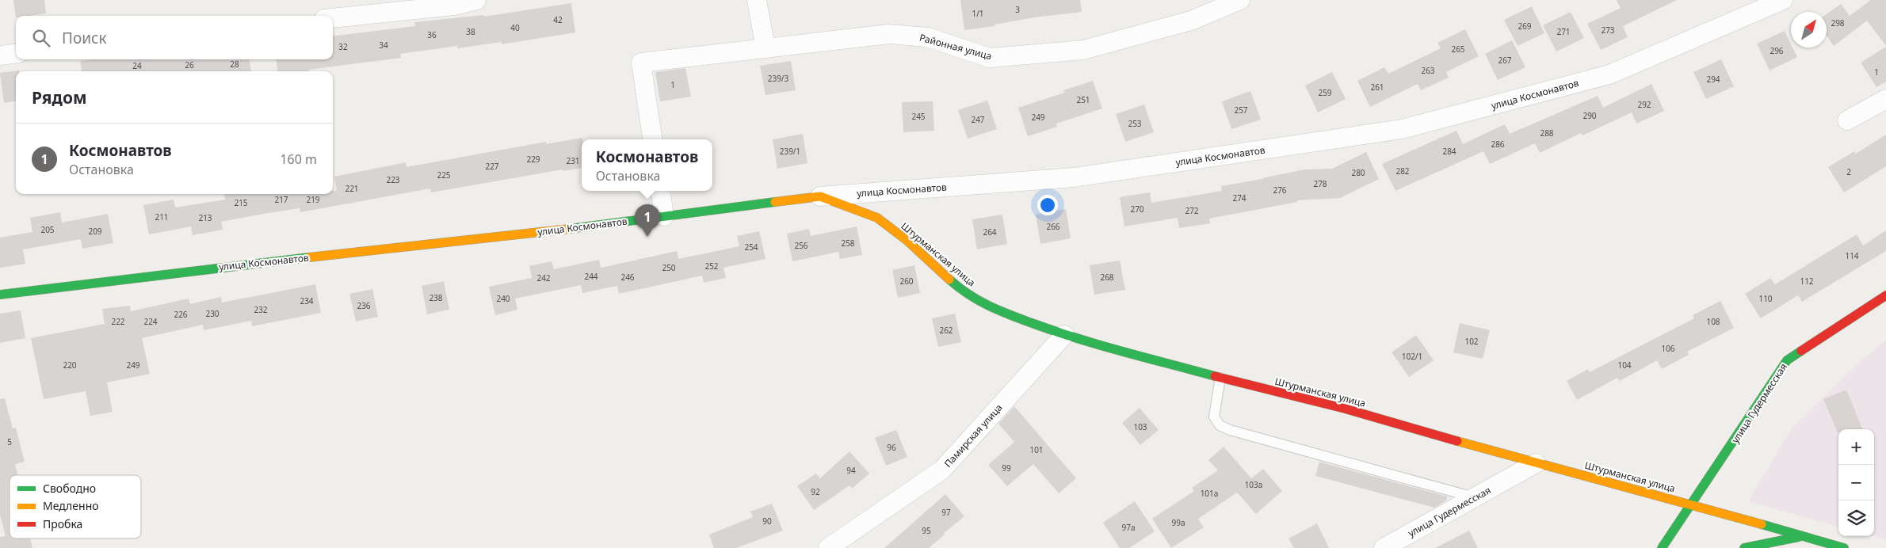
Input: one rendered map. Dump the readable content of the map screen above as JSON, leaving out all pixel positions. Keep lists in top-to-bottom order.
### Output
{
  "streets": {
    "street": [
      "Районная улица",
      "улица Космонавтов",
      "Штурманская улица",
      "улица Гудермесская",
      "Памирская улица"
    ]
  },
  "crossings": [
    ["улица Космонавтов", "Штурманская улица"],
    ["Штурманская улица", "улица Гудермесская"],
    ["Штурманская улица", "Памирская улица"]
  ],
  "house_numbers": [
    "3",
    "1/1",
    "42",
    "298",
    "269",
    "40",
    "273",
    "38",
    "271",
    "36",
    "34",
    "32",
    "265",
    "296",
    "267",
    "28",
    "26",
    "24",
    "263",
    "1",
    "239/3",
    "294",
    "1",
    "261",
    "259",
    "251",
    "292",
    "257",
    "290",
    "245",
    "249",
    "247",
    "253",
    "288",
    "286",
    "239/1",
    "284",
    "229",
    "231",
    "227",
    "282",
    "2",
    "280",
    "225",
    "223",
    "278",
    "221",
    "276",
    "274",
    "217",
    "219",
    "215",
    "270",
    "272",
    "211",
    "213",
    "266",
    "205",
    "209",
    "264",
    "258",
    "256",
    "254",
    "114",
    "252",
    "250",
    "244",
    "246",
    "268",
    "242",
    "260",
    "112",
    "238",
    "240",
    "110",
    "234",
    "236",
    "232",
    "230",
    "226",
    "222",
    "224",
    "108",
    "262",
    "102",
    "106",
    "102/1",
    "220",
    "249",
    "104",
    "103",
    "5",
    "96",
    "101",
    "99",
    "94",
    "103а",
    "92",
    "101а",
    "97",
    "90",
    "99а",
    "97а",
    "95"
  ],
  "legend": ["Свободно", "Медленно", "Пробка"],
  "north": "top right",
  "page": {
    "search": "Поиск",
    "heading": "Рядом",
    "list": [
      {
        "mark": "1",
        "name": "Космонавтов",
        "note": "Остановка",
        "value": "160 m"
      }
    ],
    "popup": ["Космонавтов", "Остановка"],
    "pins": "1",
    "map_buttons": ["+", "−"]
  }
}
